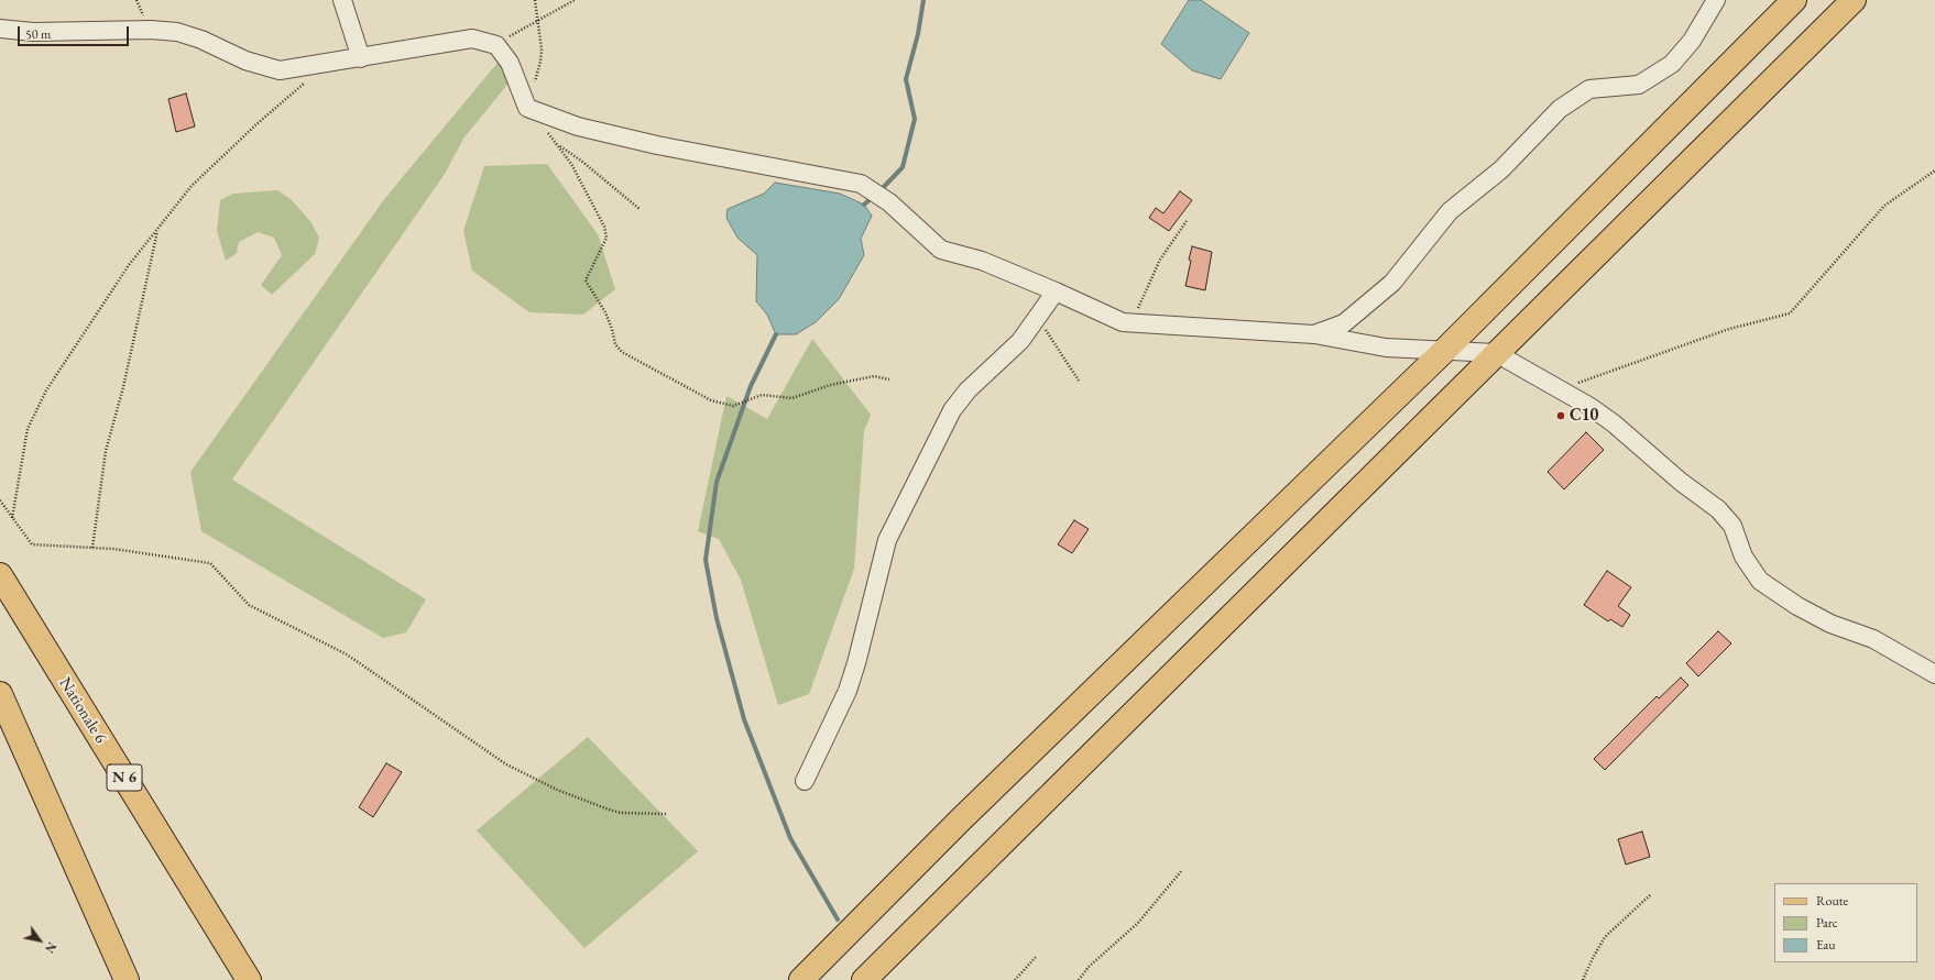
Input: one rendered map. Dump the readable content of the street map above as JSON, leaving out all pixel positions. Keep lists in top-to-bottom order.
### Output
{
  "streets": {
    "main road": ["Nationale 6", "N 6"]
  },
  "places": ["C10"],
  "legend": ["Route", "Parc", "Eau"],
  "scale_bar": "50 m",
  "north": "bottom right"
}
